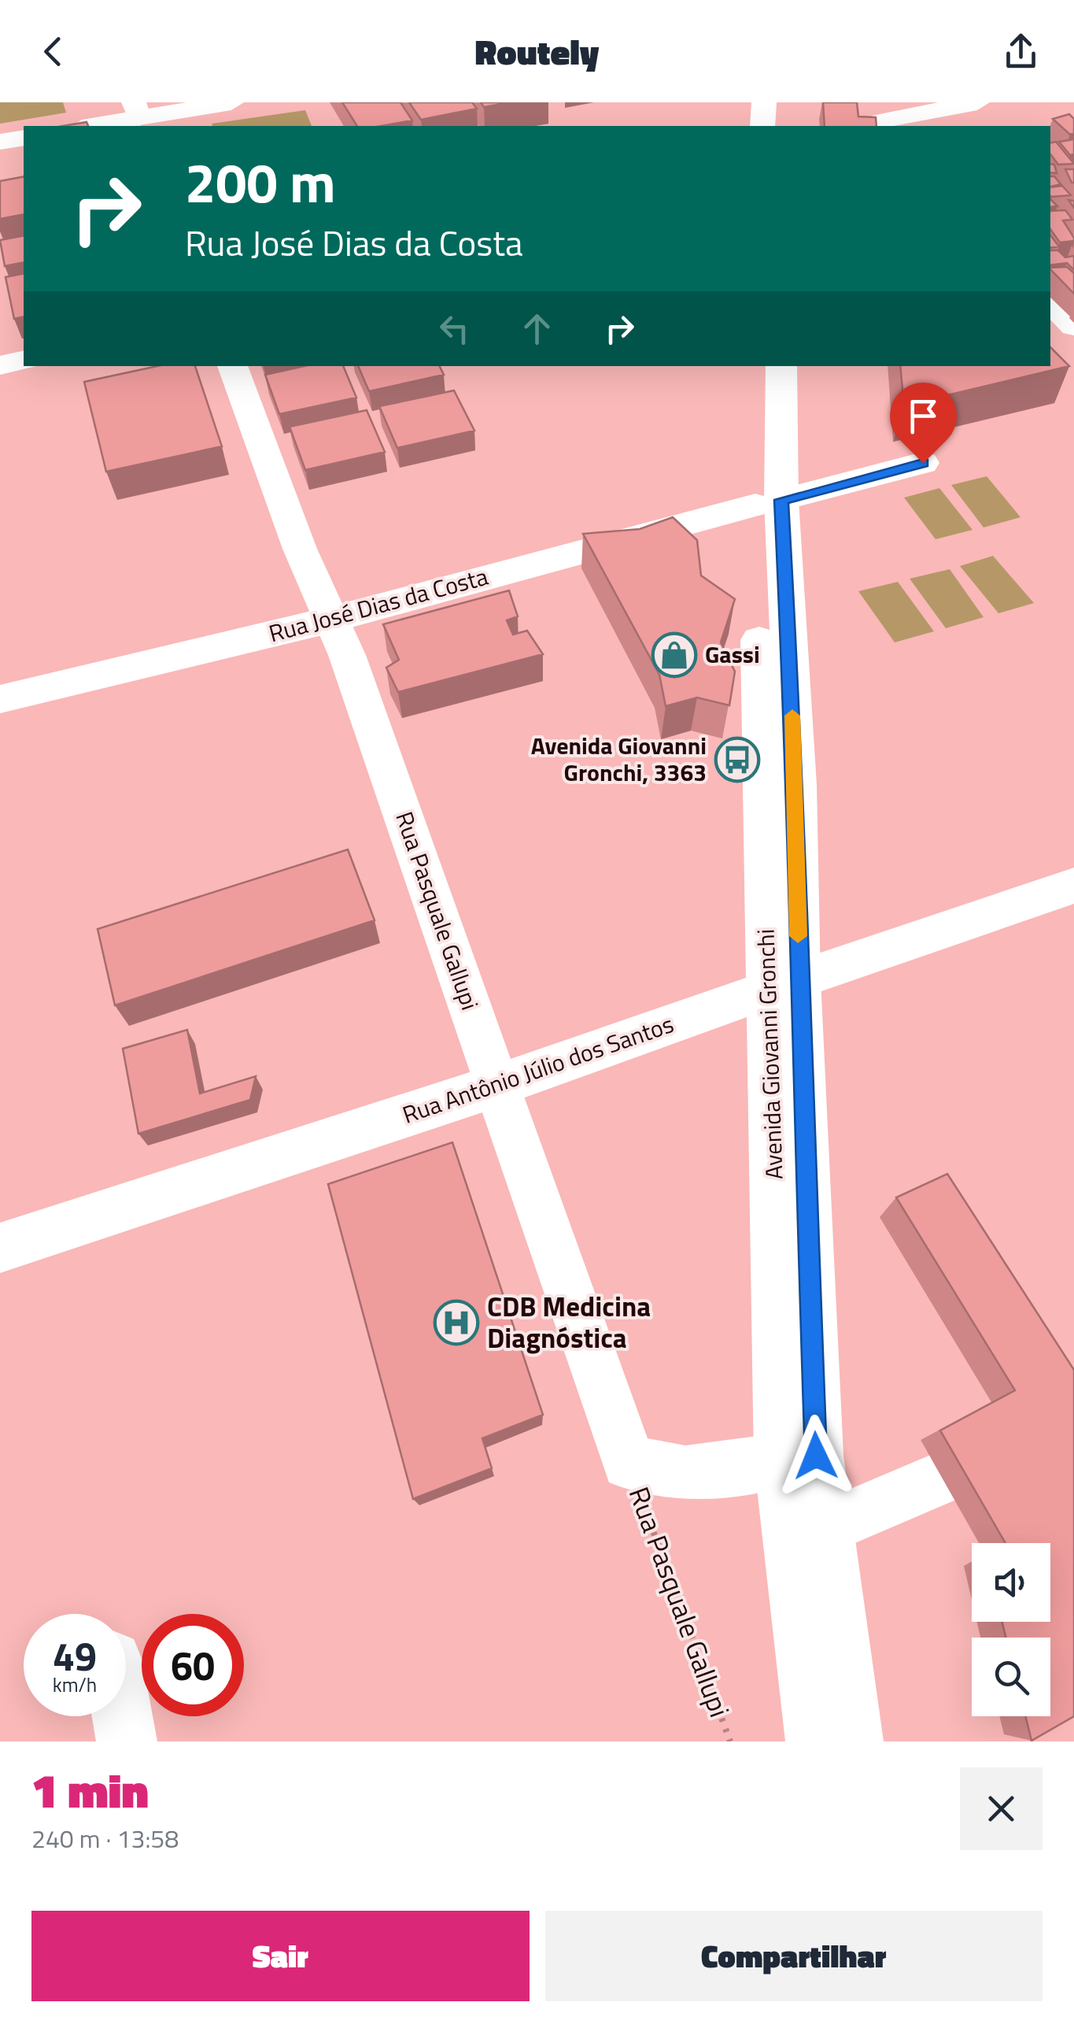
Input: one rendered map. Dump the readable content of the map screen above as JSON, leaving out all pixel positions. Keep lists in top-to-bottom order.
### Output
{
  "streets": {
    "main road": [
      "Rua José Dias da Costa",
      "Rua Pasquale Gallupi",
      "Avenida Giovanni Gronchi",
      "Rua Antônio Júlio dos Santos"
    ]
  },
  "crossings": [
    ["Rua José Dias da Costa", "Rua Pasquale Gallupi"],
    ["Rua José Dias da Costa", "Avenida Giovanni Gronchi"],
    ["Rua Pasquale Gallupi", "Avenida Giovanni Gronchi"],
    ["Rua Pasquale Gallupi", "Rua Antônio Júlio dos Santos"],
    ["Avenida Giovanni Gronchi", "Rua Antônio Júlio dos Santos"]
  ],
  "places": {
    "shop": ["Gassi"],
    "bus stop": ["Avenida Giovanni Gronchi, 3363"],
    "hospital": ["CDB Medicina Diagnóstica"]
  },
  "page": {
    "header": "Routely",
    "turn": ["200 m", "Rua José Dias da Costa"],
    "speed": "49 km/h",
    "limit": "60",
    "heading": ["1 min", "240 m · 13:58"],
    "buttons": ["Sair", "Compartilhar"]
  }
}
